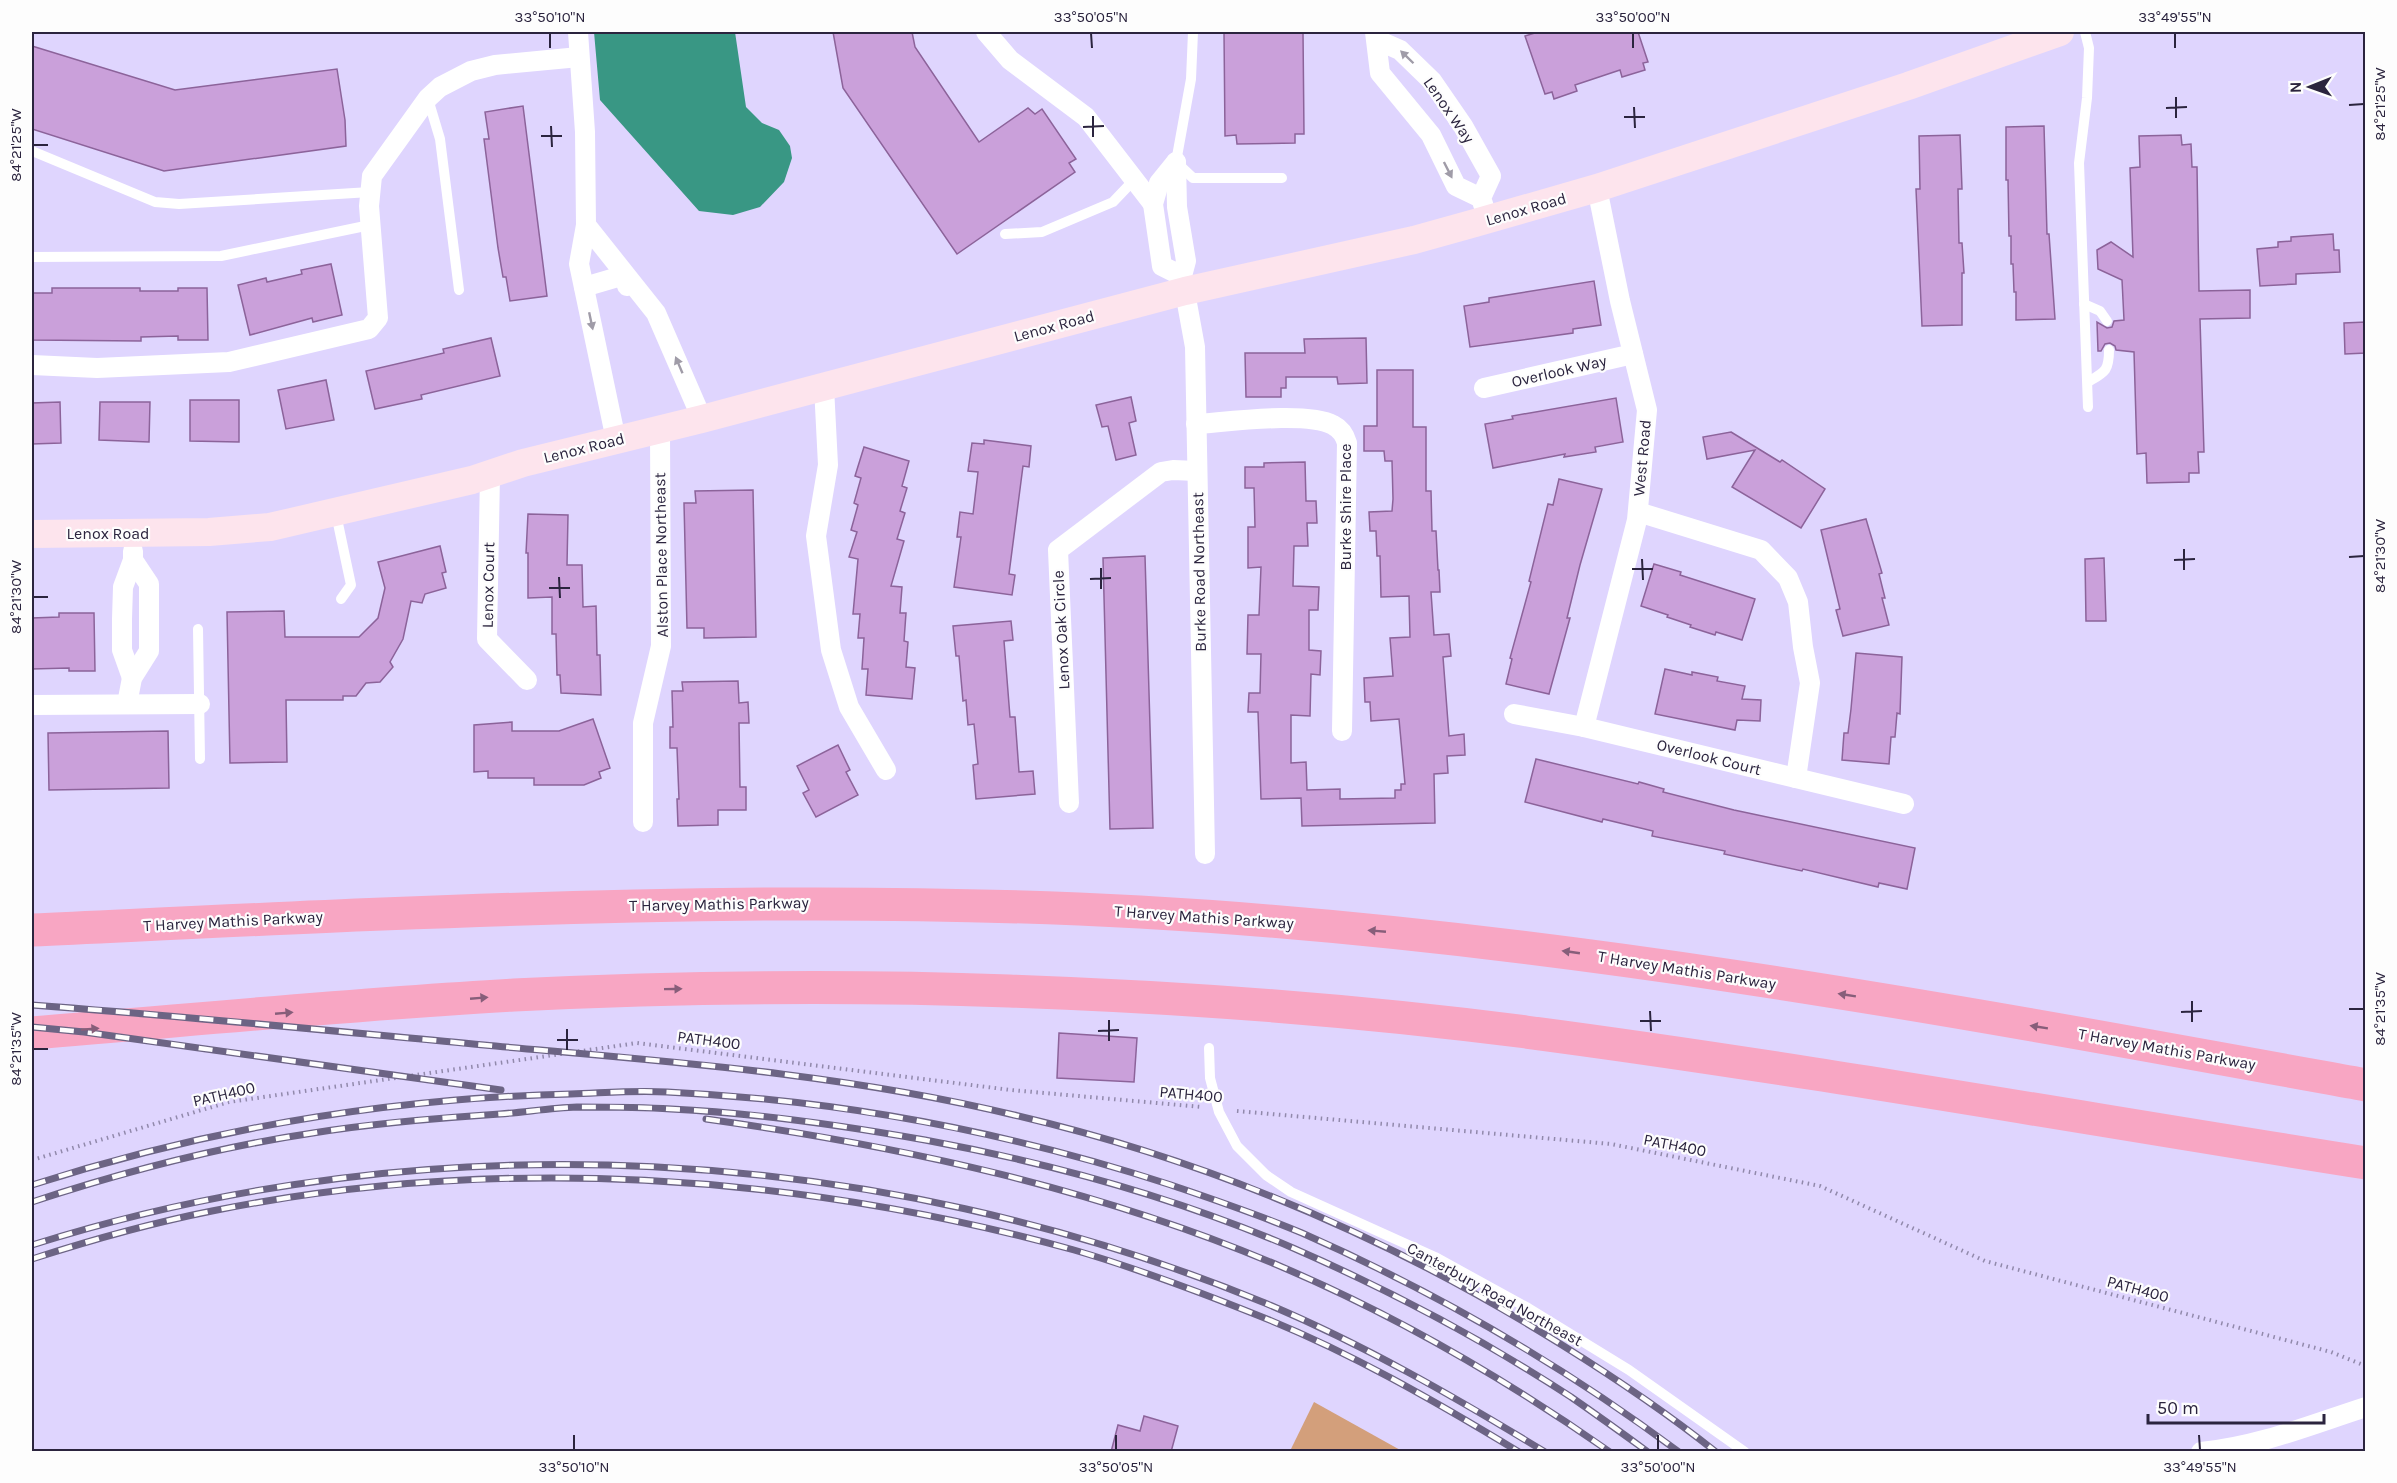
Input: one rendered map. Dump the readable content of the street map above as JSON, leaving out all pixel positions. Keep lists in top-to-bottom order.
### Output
{
  "streets": {
    "highway": ["T Harvey Mathis Parkway"],
    "street": [
      "Lenox Way",
      "Lenox Road",
      "Overlook Way",
      "West Road",
      "Burke Shire Place",
      "Alston Place Northeast",
      "Burke Road Northeast",
      "Lenox Court",
      "Lenox Oak Circle",
      "Overlook Court"
    ],
    "lane": ["Canterbury Road Northeast"],
    "path": ["PATH400"]
  },
  "crossings": [
    ["Lenox Way", "Lenox Road"],
    ["Lenox Road", "West Road"],
    ["Lenox Road", "Alston Place Northeast"],
    ["Lenox Road", "Burke Road Northeast"],
    ["Lenox Road", "Lenox Court"],
    ["Overlook Way", "West Road"],
    ["West Road", "Overlook Court"],
    ["Burke Shire Place", "Burke Road Northeast"],
    ["Burke Road Northeast", "Lenox Oak Circle"],
    ["PATH400", "Canterbury Road Northeast"]
  ],
  "scale_bar": "50 m",
  "north": "left",
  "coordinates": [
    "33°50'10\"N",
    "33°50'05\"N",
    "33°50'00\"N",
    "33°49'55\"N",
    "84°21'25\"W",
    "84°21'30\"W",
    "84°21'35\"W"
  ]
}
